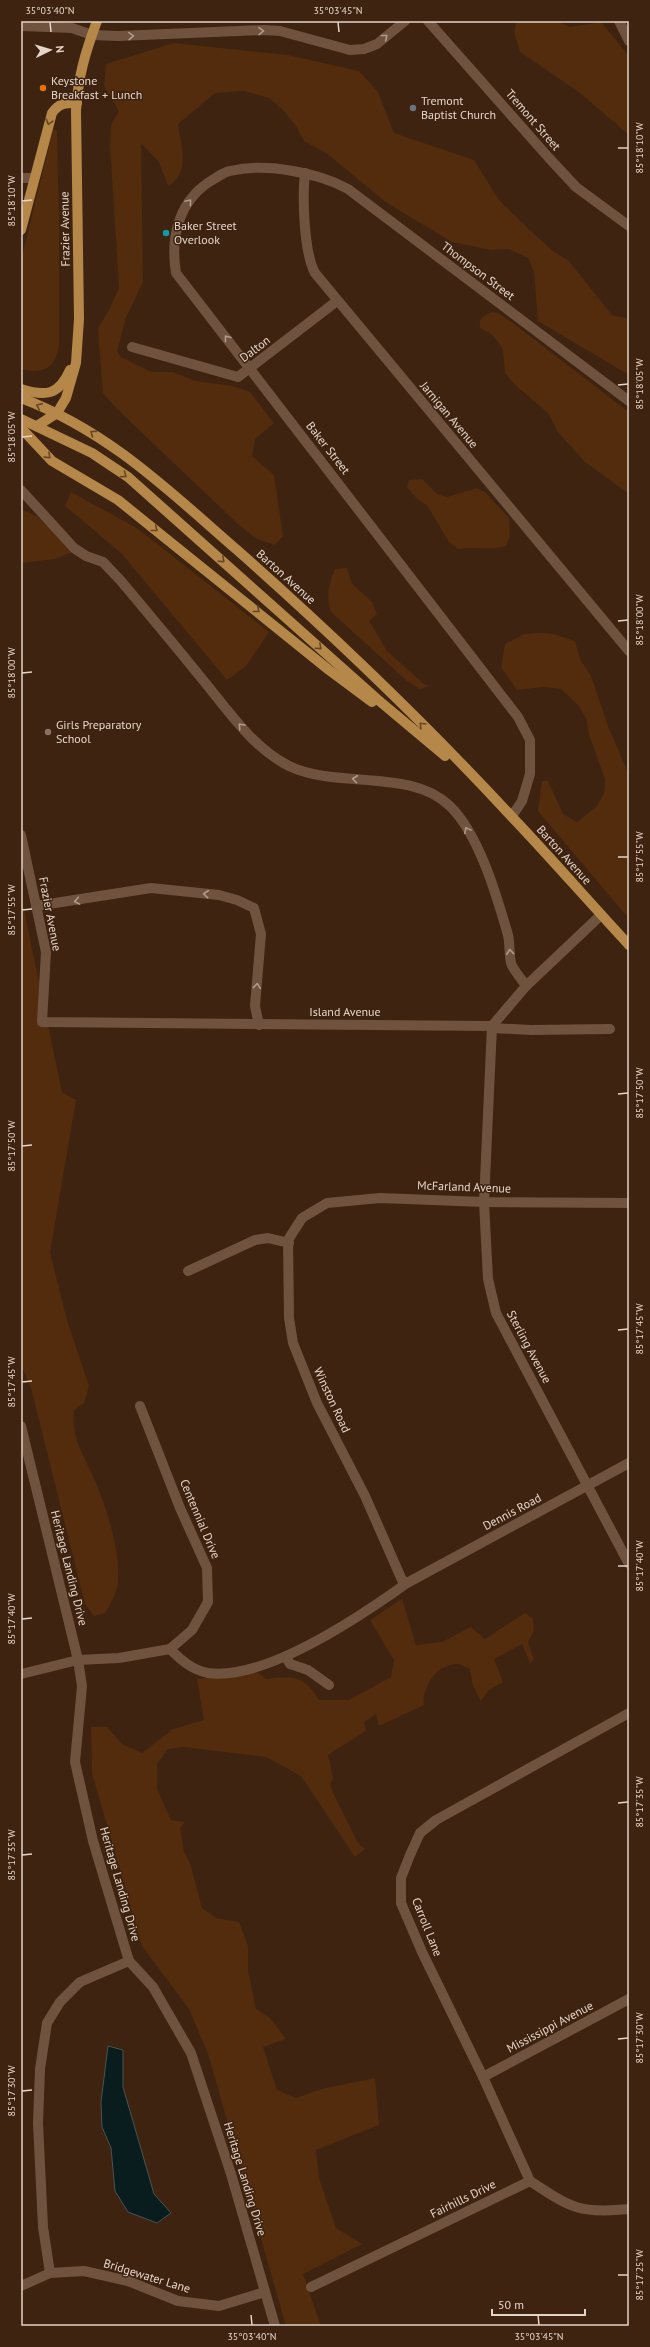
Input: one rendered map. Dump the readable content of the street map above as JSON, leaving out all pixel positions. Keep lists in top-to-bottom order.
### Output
{
  "streets": {
    "main road": ["Frazier Avenue", "Barton Avenue"],
    "street": [
      "Tremont Street",
      "Thompson Street",
      "Dalton",
      "Jarnigan Avenue",
      "Baker Street",
      "Island Avenue",
      "McFarland Avenue",
      "Sterling Avenue",
      "Winston Road",
      "Dennis Road",
      "Centennial Drive",
      "Heritage Landing Drive",
      "Carroll Lane",
      "Mississippi Avenue",
      "Fairhills Drive",
      "Bridgewater Lane"
    ]
  },
  "crossings": [
    ["Frazier Avenue", "Barton Avenue"],
    ["Frazier Avenue", "Island Avenue"],
    ["Thompson Street", "Jarnigan Avenue"],
    ["Thompson Street", "Baker Street"],
    ["Dalton", "Jarnigan Avenue"],
    ["Dalton", "Baker Street"],
    ["Jarnigan Avenue", "Baker Street"],
    ["Baker Street", "Barton Avenue"],
    ["Island Avenue", "Sterling Avenue"],
    ["McFarland Avenue", "Sterling Avenue"],
    ["McFarland Avenue", "Winston Road"],
    ["Sterling Avenue", "Dennis Road"],
    ["Winston Road", "Dennis Road"],
    ["Dennis Road", "Centennial Drive"],
    ["Heritage Landing Drive", "Bridgewater Lane"],
    ["Carroll Lane", "Mississippi Avenue"],
    ["Carroll Lane", "Fairhills Drive"]
  ],
  "places": [
    "Keystone Breakfast + Lunch",
    "Tremont Baptist Church",
    "Baker Street Overlook",
    "Girls Preparatory School"
  ],
  "scale_bar": "50 m",
  "north": "right",
  "coordinates": [
    "35°03'40\"N",
    "35°03'45\"N",
    "85°18'10\"W",
    "85°18'05\"W",
    "85°18'00\"W",
    "85°17'55\"W",
    "85°17'50\"W",
    "85°17'45\"W",
    "85°17'40\"W",
    "85°17'35\"W",
    "85°17'30\"W",
    "85°17'25\"W"
  ]
}
